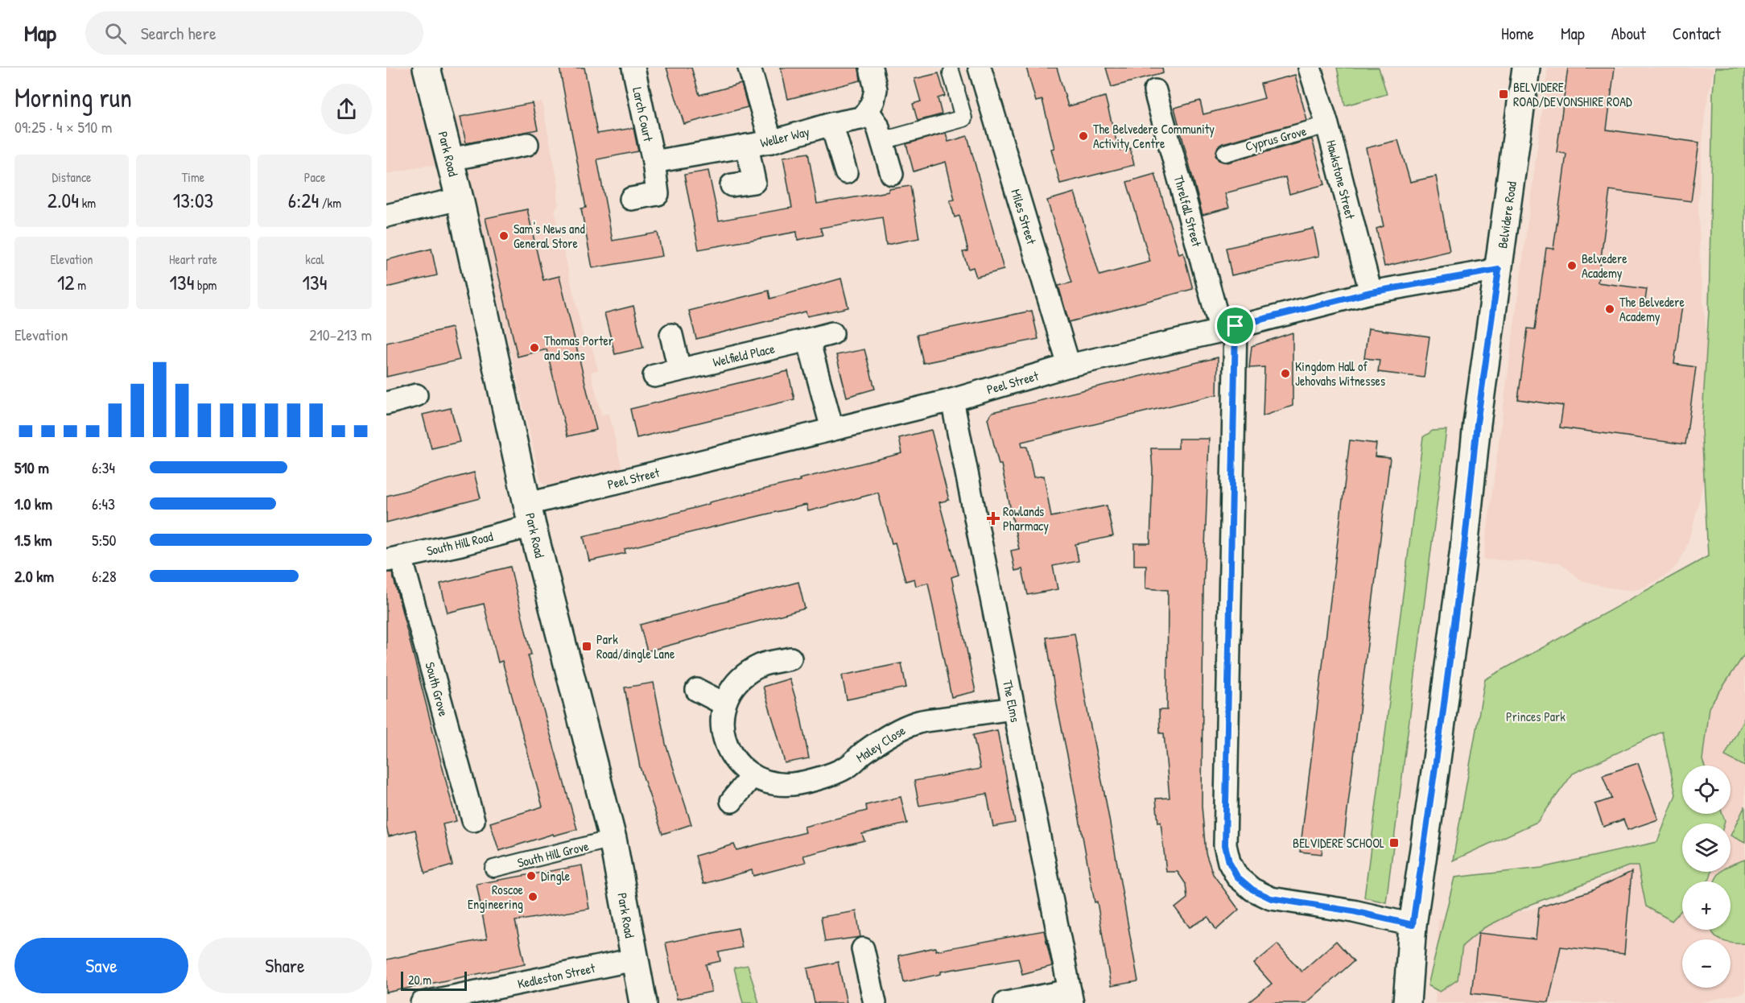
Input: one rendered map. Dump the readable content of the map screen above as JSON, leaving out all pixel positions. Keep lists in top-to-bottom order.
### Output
{
  "streets": {
    "main road": ["Park Road", "Belvidere Road"],
    "street": [
      "Larch Court",
      "Weller Way",
      "Cyprus Grove",
      "Hawkstone Street",
      "Threlfall Street",
      "Miles Street",
      "Welfield Place",
      "Peel Street",
      "South Hill Road",
      "South Grove",
      "The Elms",
      "Maley Close",
      "South Hill Grove",
      "Kedleston Street"
    ]
  },
  "crossings": [
    ["Larch Court", "Weller Way"],
    ["Cyprus Grove", "Hawkstone Street"],
    ["Park Road", "Peel Street"],
    ["Park Road", "South Hill Road"],
    ["Park Road", "South Hill Grove"],
    ["Park Road", "Kedleston Street"],
    ["Hawkstone Street", "Peel Street"],
    ["Threlfall Street", "Belvidere Road"],
    ["Threlfall Street", "Peel Street"],
    ["Belvidere Road", "Peel Street"],
    ["Miles Street", "Peel Street"],
    ["Peel Street", "South Hill Road"],
    ["Peel Street", "The Elms"],
    ["South Hill Road", "South Grove"],
    ["The Elms", "Maley Close"]
  ],
  "parks": ["Princes Park"],
  "places": {
    "transit": ["BELVIDERE ROAD/DEVONSHIRE ROAD", "Park Road/dingle Lane", "BELVIDERE SCHOOL"],
    "other": [
      "The Belvedere Community Activity Centre",
      "Sam's News and General Store",
      "Belvedere Academy",
      "The Belvedere Academy",
      "Thomas Porter and Sons",
      "Kingdom Hall of Jehovahs Witnesses",
      "Dingle",
      "Roscoe Engineering"
    ],
    "health": ["Rowlands Pharmacy"]
  },
  "scale_bar": "20 m",
  "page": {
    "header": "Map",
    "search": "Search here",
    "nav": [
      "Home",
      "Map",
      "About",
      "Contact"
    ],
    "heading": ["Morning run", "09:25 · 4 × 510 m"],
    "stats": [
      ["Distance", "2.04 km"],
      ["Time", "13:03"],
      ["Pace", "6:24 /km"],
      ["Elevation", "12 m"],
      ["Heart rate", "134 bpm"],
      ["kcal", "134"]
    ],
    "chart": ["Elevation", "210–213 m"],
    "list": [
      {
        "name": "510 m",
        "note": "6:34"
      },
      {
        "name": "1.0 km",
        "note": "6:43"
      },
      {
        "name": "1.5 km",
        "note": "5:50"
      },
      {
        "name": "2.0 km",
        "note": "6:28"
      }
    ],
    "map_buttons": ["+", "−"],
    "buttons": ["Save", "Share"],
    "scale": "20 m"
  }
}
